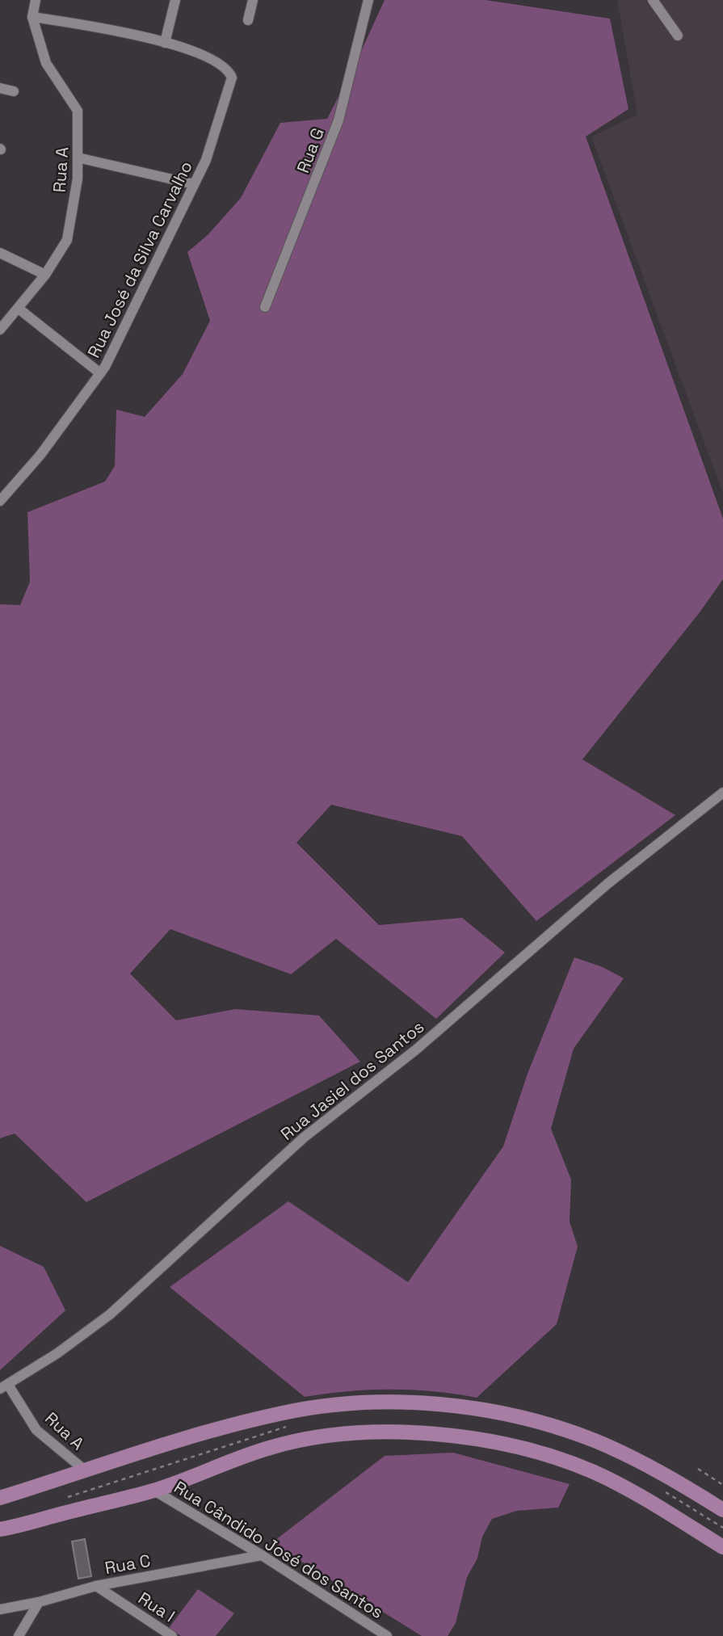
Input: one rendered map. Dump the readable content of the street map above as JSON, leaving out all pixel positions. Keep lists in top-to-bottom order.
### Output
{
  "streets": {
    "street": [
      "Rua G",
      "Rua A",
      "Rua José da Silva Carvalho",
      "Rua Jasiel dos Santos",
      "Rua Cândido José dos Santos",
      "Rua C",
      "Rua I"
    ]
  },
  "crossings": [
    ["Rua A", "Rua Jasiel dos Santos"],
    ["Rua Cândido José dos Santos", "Rua C"],
    ["Rua C", "Rua I"]
  ]
}
